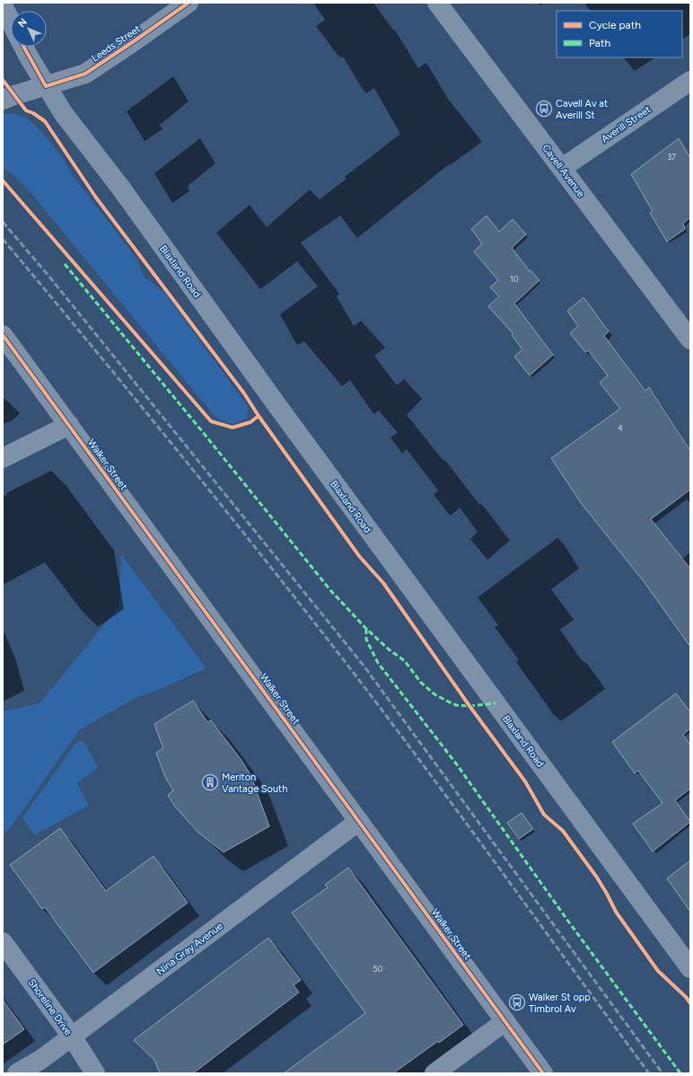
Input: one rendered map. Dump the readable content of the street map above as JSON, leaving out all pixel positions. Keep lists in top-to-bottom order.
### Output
{
  "streets": {
    "street": [
      "Leeds Street",
      "Averill Street",
      "Cavell Avenue",
      "Blaxland Road",
      "Walker Street",
      "Nina Gray Avenue",
      "Shoreline Drive"
    ]
  },
  "crossings": [
    ["Leeds Street", "Blaxland Road"],
    ["Averill Street", "Cavell Avenue"],
    ["Walker Street", "Nina Gray Avenue"],
    ["Nina Gray Avenue", "Shoreline Drive"]
  ],
  "places": {
    "bus stop": ["Cavell Av at Averill St", "Walker St opp Timbrol Av"],
    "building": ["Meriton Vantage South"]
  },
  "house_numbers": [
    "37",
    "10",
    "4",
    "50"
  ],
  "legend": ["Cycle path", "Path"],
  "north": "top left"
}
